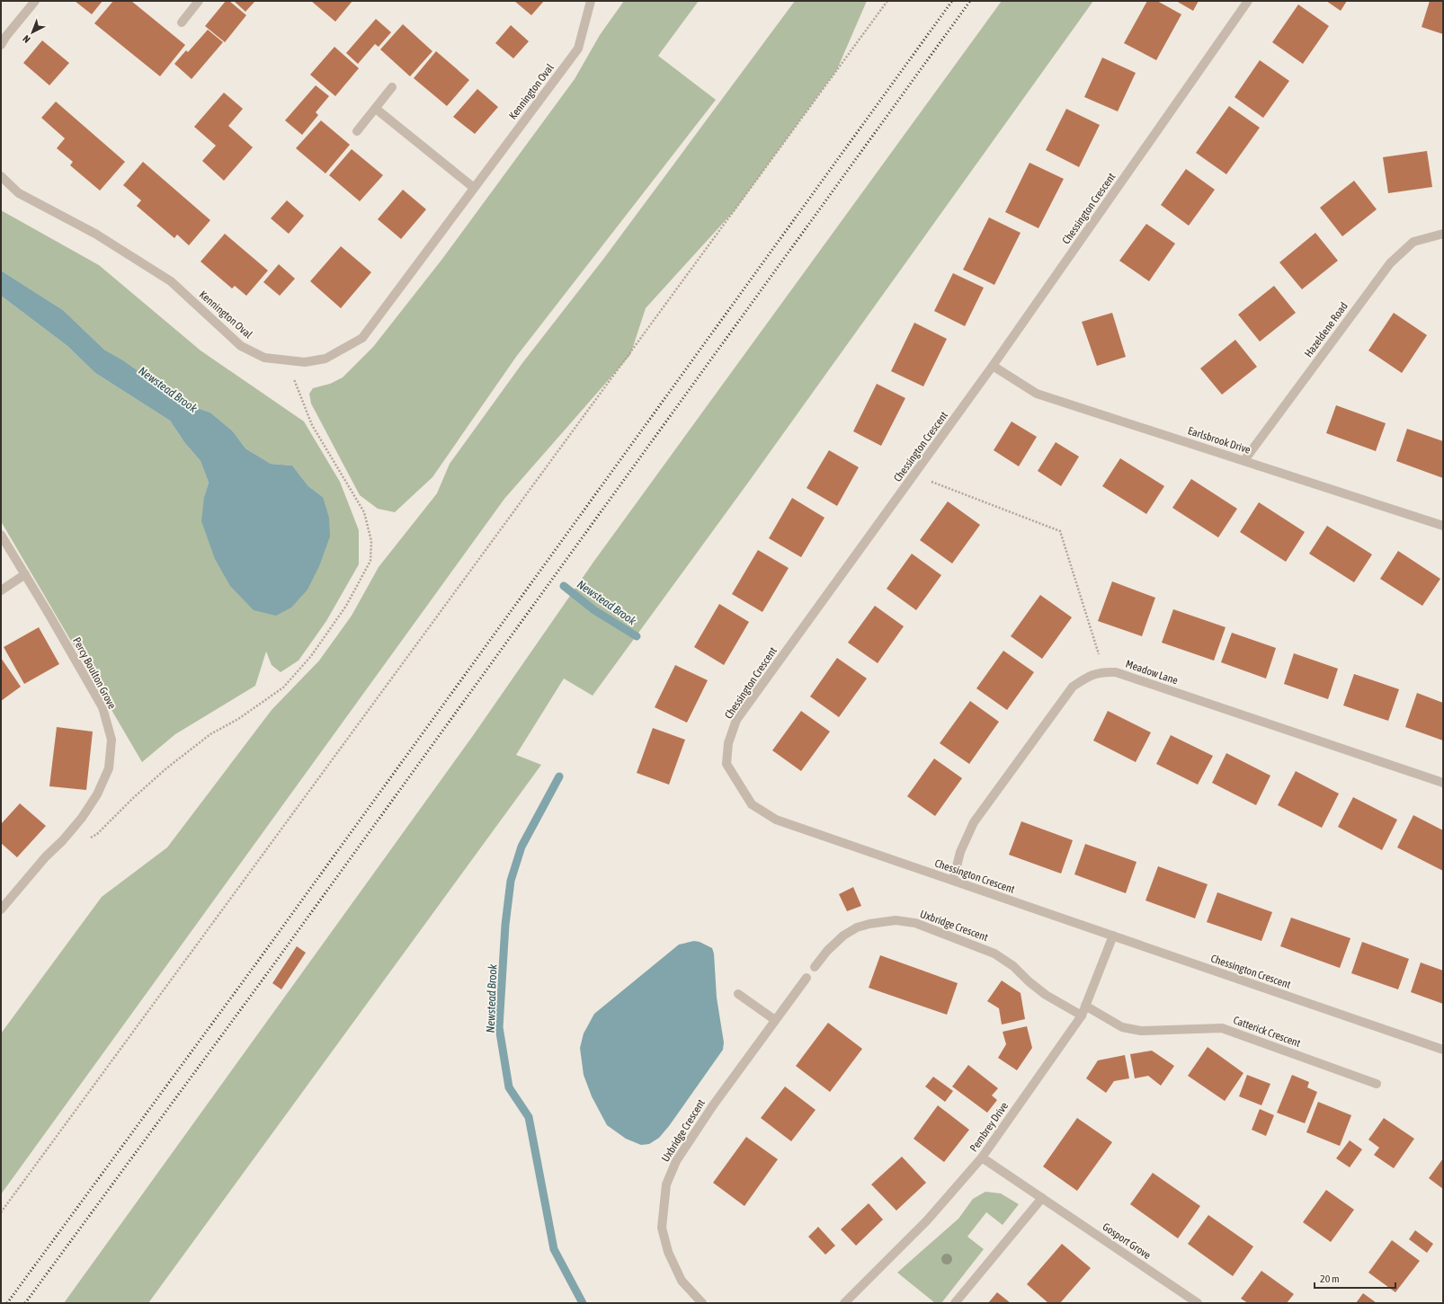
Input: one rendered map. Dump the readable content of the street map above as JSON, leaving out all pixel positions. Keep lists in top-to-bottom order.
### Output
{
  "streets": {
    "street": [
      "Kennington Oval",
      "Chessington Crescent",
      "Hazeldene Road",
      "Earlsbrook Drive",
      "Meadow Lane",
      "Percy Boulton Grove",
      "Uxbridge Crescent",
      "Catterick Crescent",
      "Pembrey Drive",
      "Gosport Grove"
    ]
  },
  "crossings": [
    ["Chessington Crescent", "Earlsbrook Drive"],
    ["Chessington Crescent", "Meadow Lane"],
    ["Chessington Crescent", "Pembrey Drive"],
    ["Hazeldene Road", "Earlsbrook Drive"],
    ["Uxbridge Crescent", "Pembrey Drive"],
    ["Catterick Crescent", "Pembrey Drive"],
    ["Pembrey Drive", "Gosport Grove"]
  ],
  "water": ["Newstead Brook"],
  "scale_bar": "20 m",
  "north": "bottom left"
}
